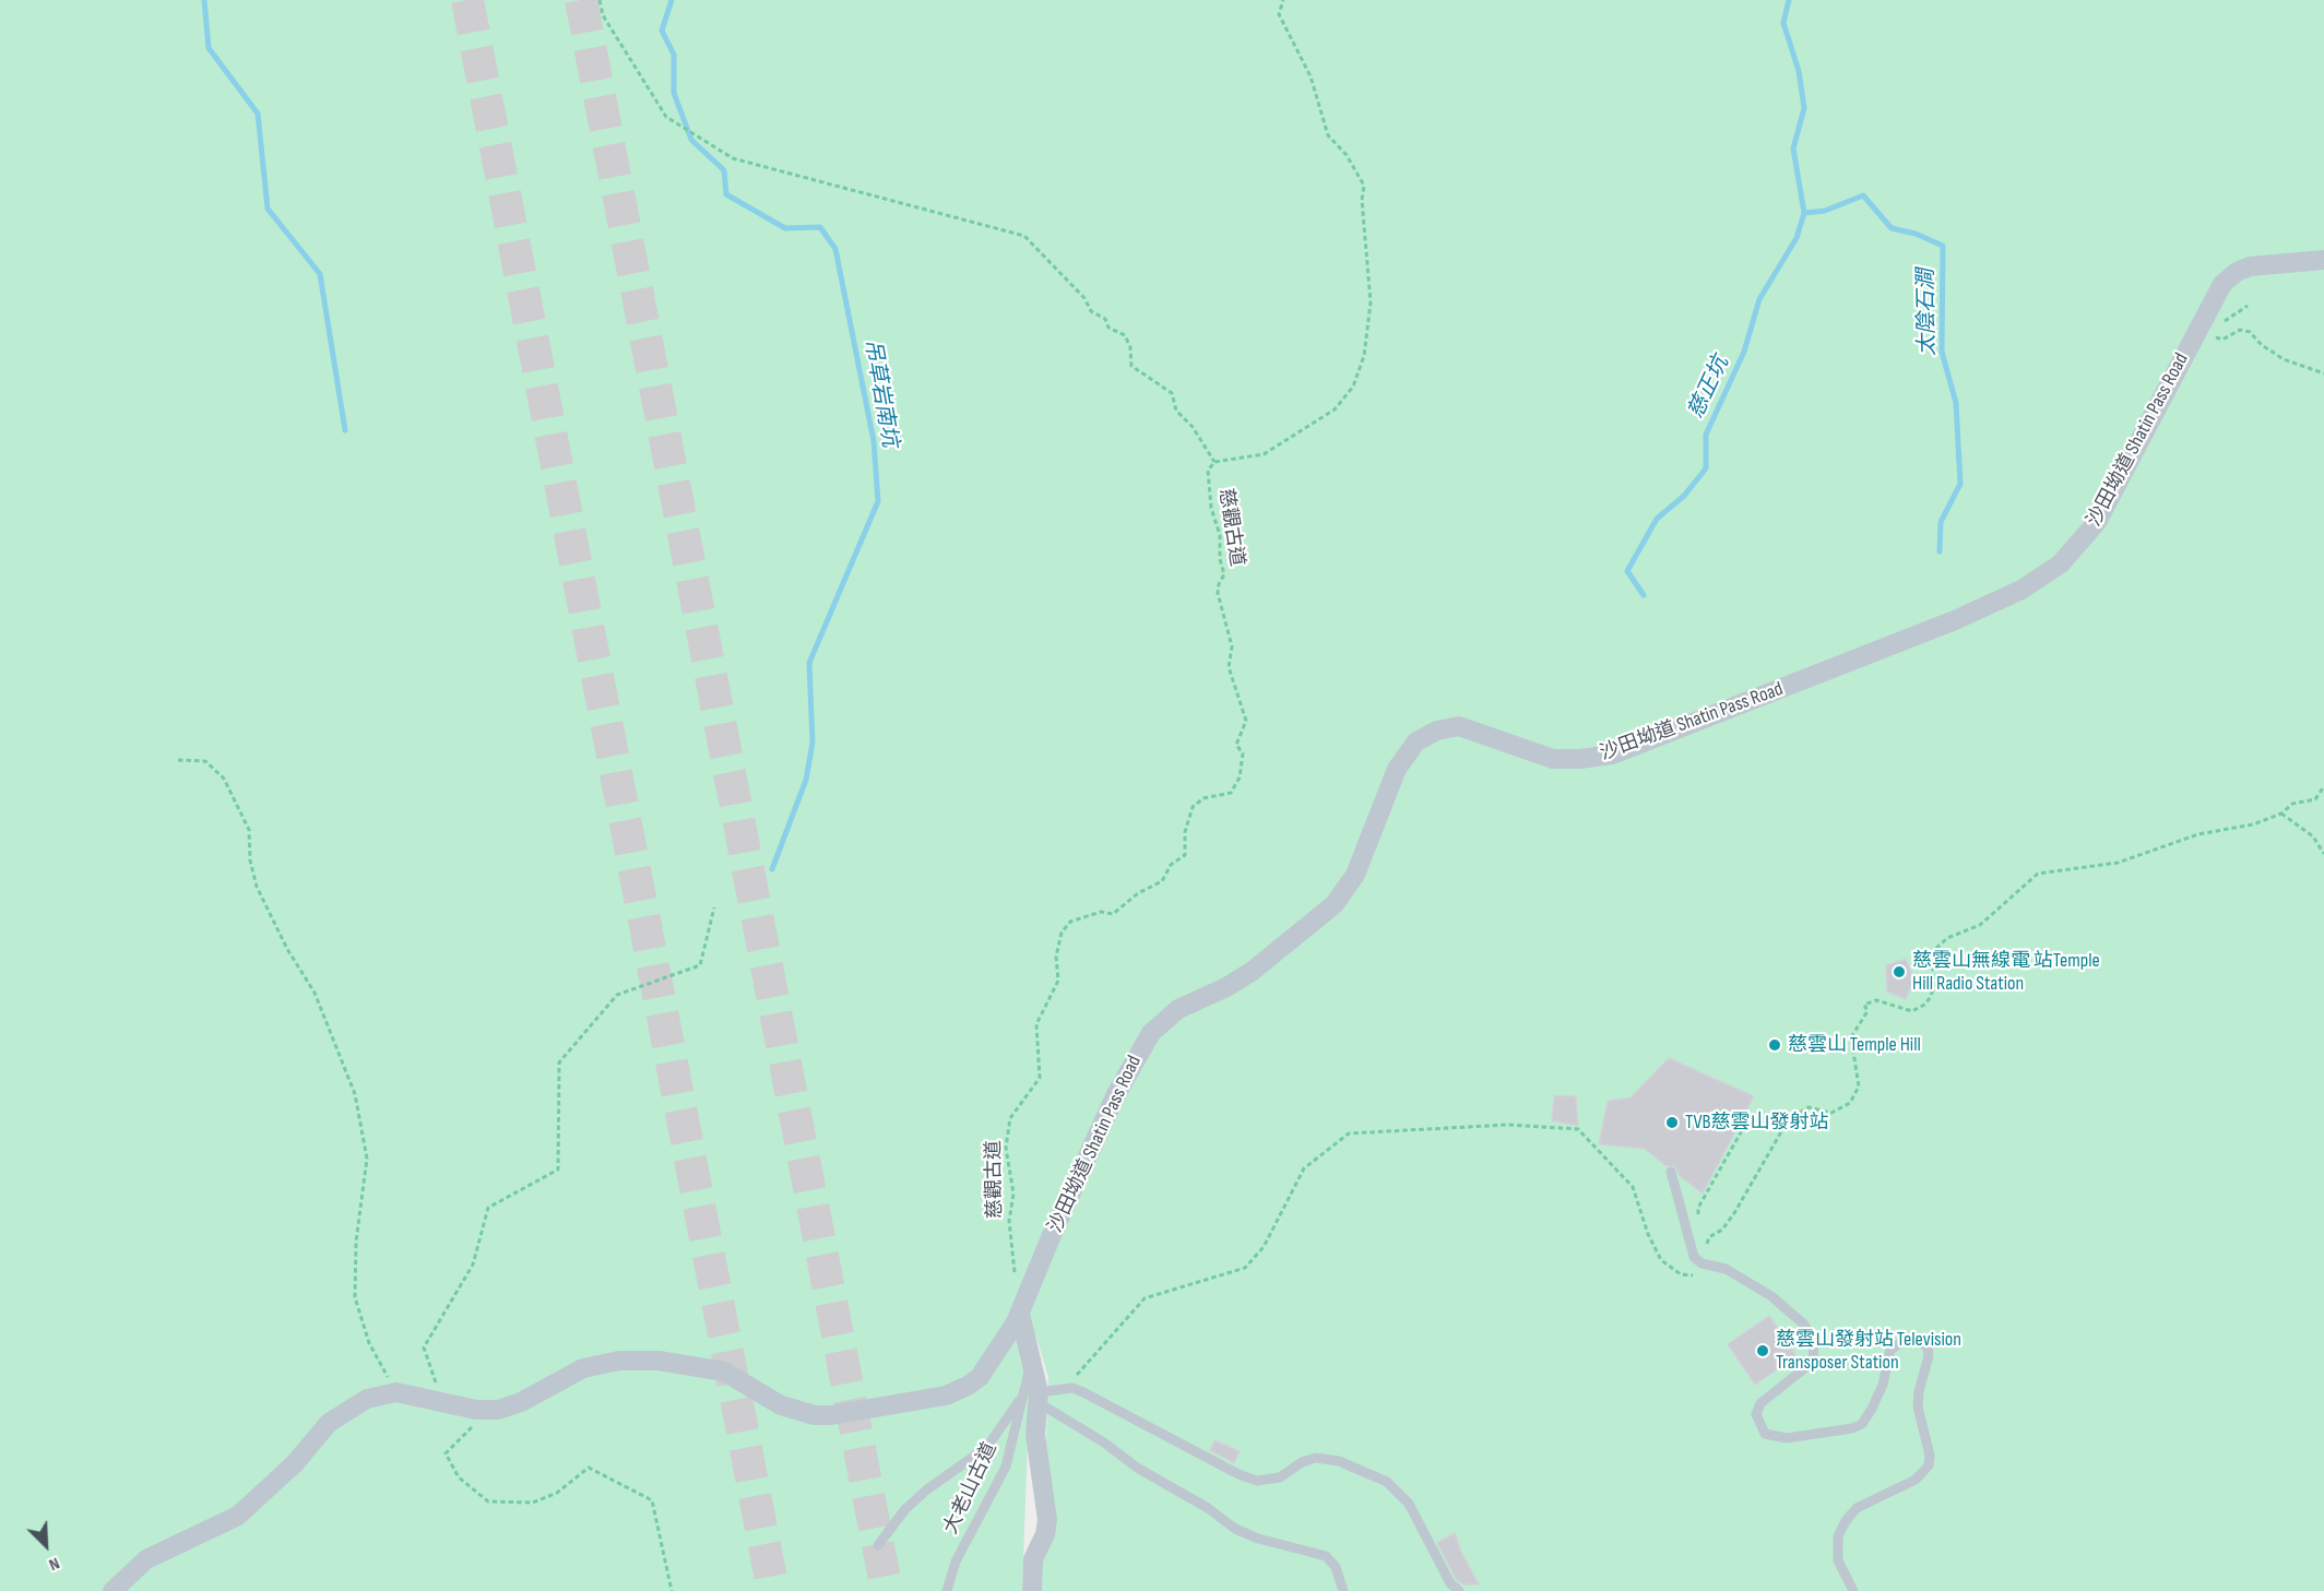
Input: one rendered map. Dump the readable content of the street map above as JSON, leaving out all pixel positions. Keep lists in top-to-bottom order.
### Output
{
  "streets": {
    "street": ["沙田坳道 Shatin Pass Road"],
    "lane": ["大老山古道"],
    "path": ["慈觀古道"]
  },
  "water": ["太陰石澗", "慈正坑", "吊草岩南坑"],
  "places": [
    "慈雲山無線電 站Temple Hill Radio Station",
    "慈雲山 Temple Hill",
    "TVB慈雲山發射站",
    "慈雲山發射站 Television Transposer Station"
  ],
  "north": "bottom right"
}
